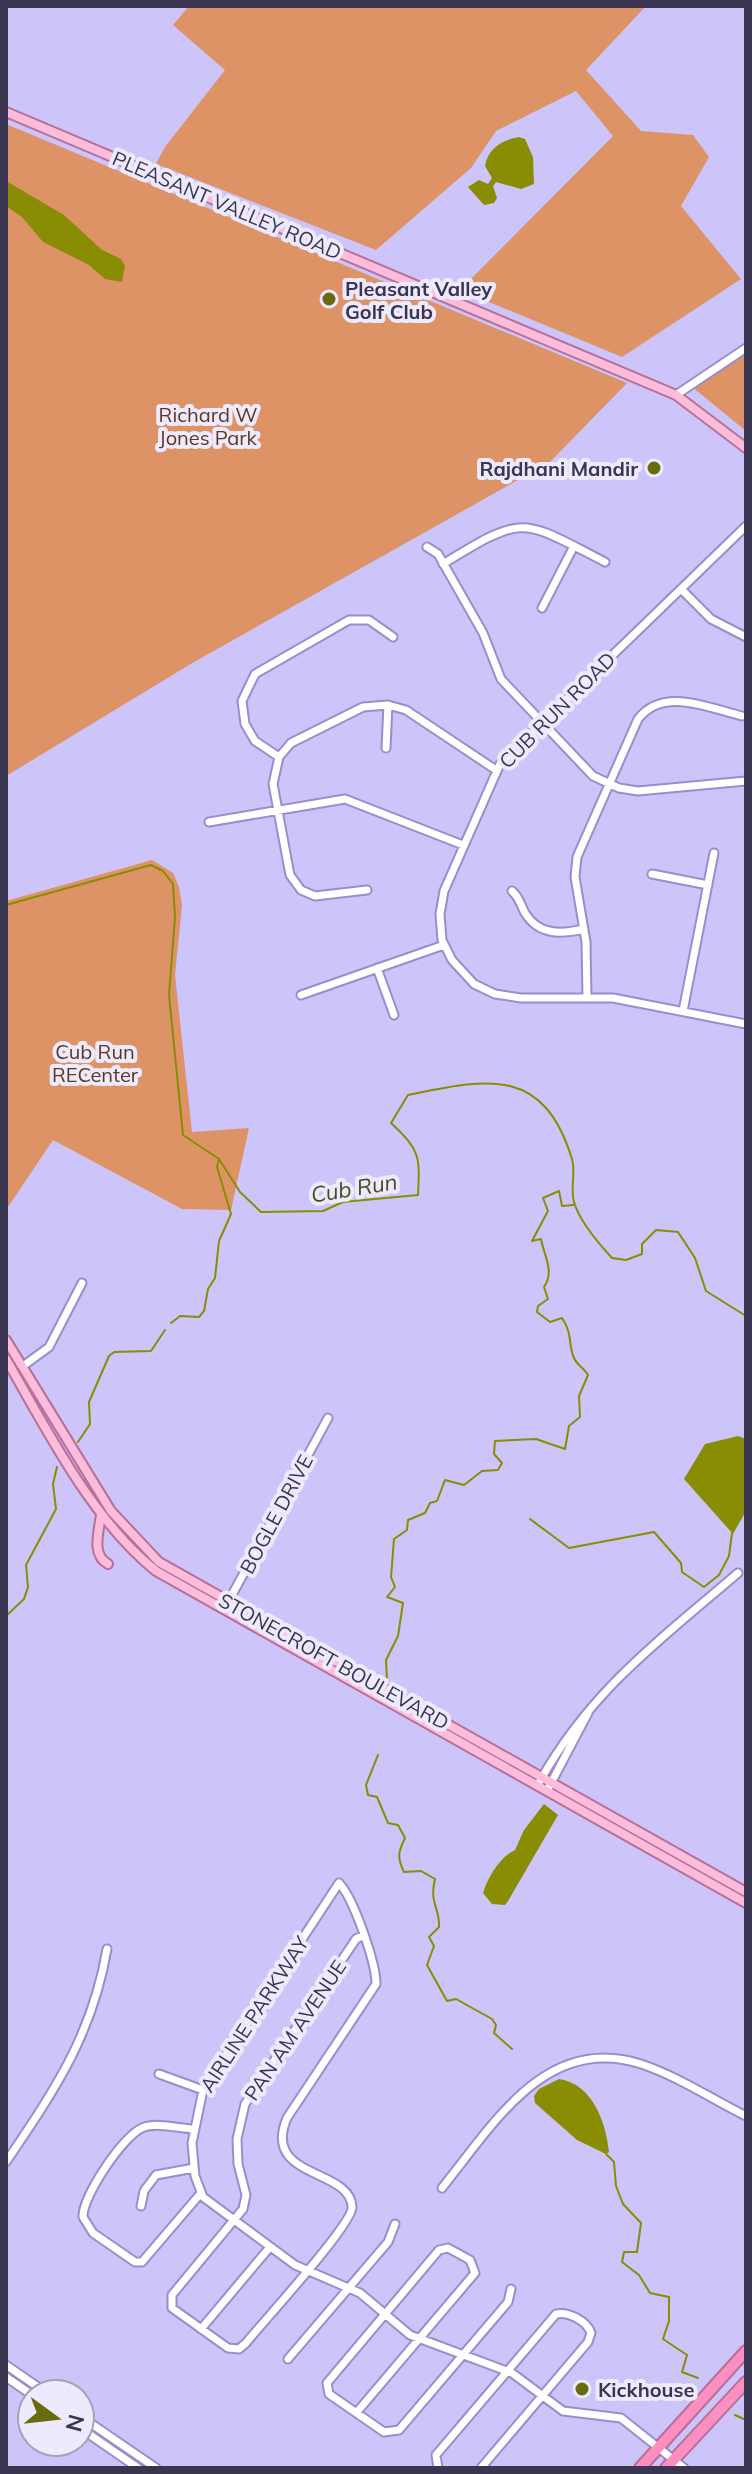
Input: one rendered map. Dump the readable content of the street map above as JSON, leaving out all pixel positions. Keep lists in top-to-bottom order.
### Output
{
  "streets": {
    "main road": ["PLEASANT VALLEY ROAD", "STONECROFT BOULEVARD"],
    "street": [
      "CUB RUN ROAD",
      "BOGLE DRIVE",
      "AIRLINE PARKWAY",
      "PAN AM AVENUE"
    ]
  },
  "crossings": [
    ["BOGLE DRIVE", "STONECROFT BOULEVARD"],
    ["AIRLINE PARKWAY", "PAN AM AVENUE"]
  ],
  "water": ["Cub Run"],
  "parks": ["Richard W Jones Park", "Cub Run RECenter"],
  "places": ["Pleasant Valley Golf Club", "Rajdhani Mandir", "Kickhouse"],
  "north": "right"
}
